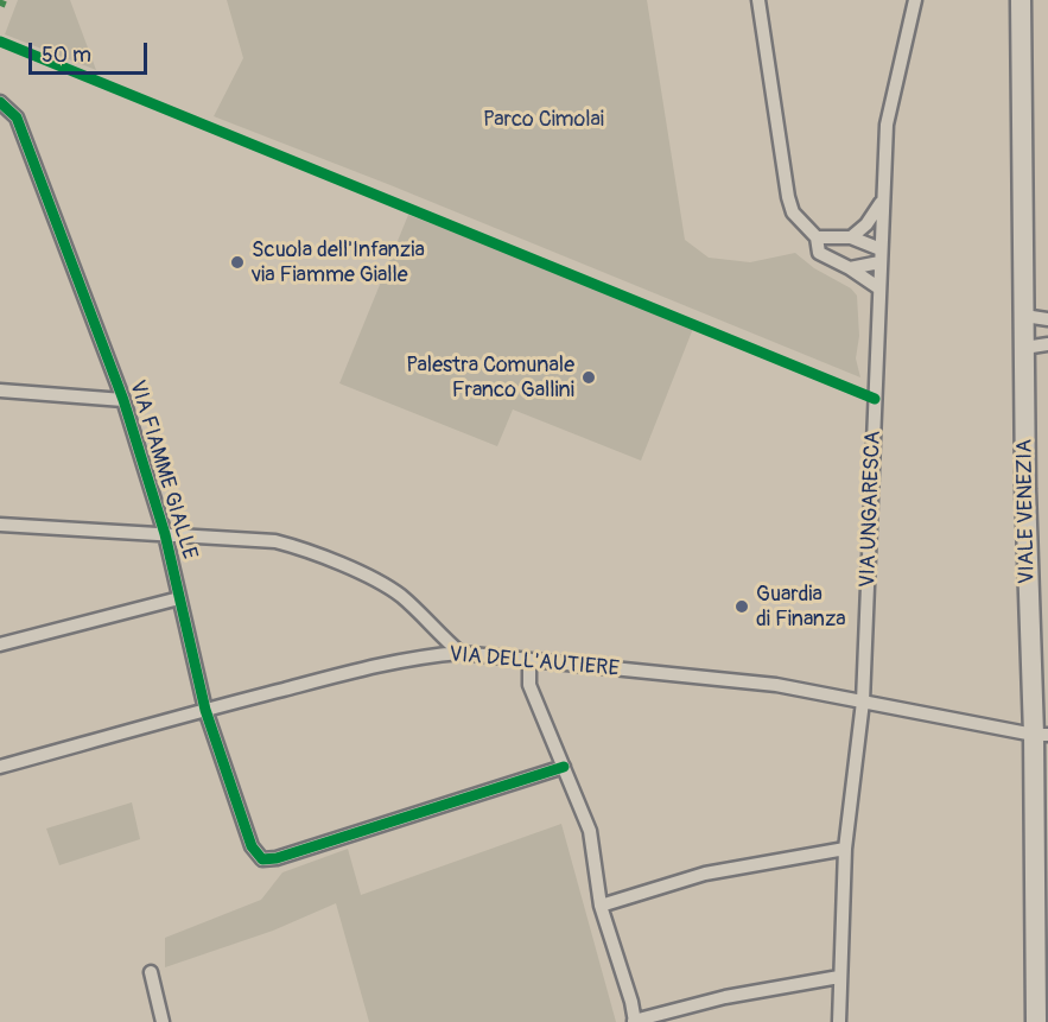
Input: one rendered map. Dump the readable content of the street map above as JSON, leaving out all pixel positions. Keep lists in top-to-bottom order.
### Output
{
  "streets": {
    "main road": ["VIALE VENEZIA"],
    "street": ["VIA FIAMME GIALLE", "VIA UNGARESCA", "VIA DELL'AUTIERE"]
  },
  "crossings": [
    ["VIA FIAMME GIALLE", "VIA DELL'AUTIERE"],
    ["VIA UNGARESCA", "VIA DELL'AUTIERE"],
    ["VIALE VENEZIA", "VIA DELL'AUTIERE"]
  ],
  "parks": ["Parco Cimolai"],
  "places": ["Scuola dell'Infanzia via Fiamme Gialle", "Palestra Comunale Franco Gallini", "Guardia di Finanza"],
  "scale_bar": "50 m"
}
